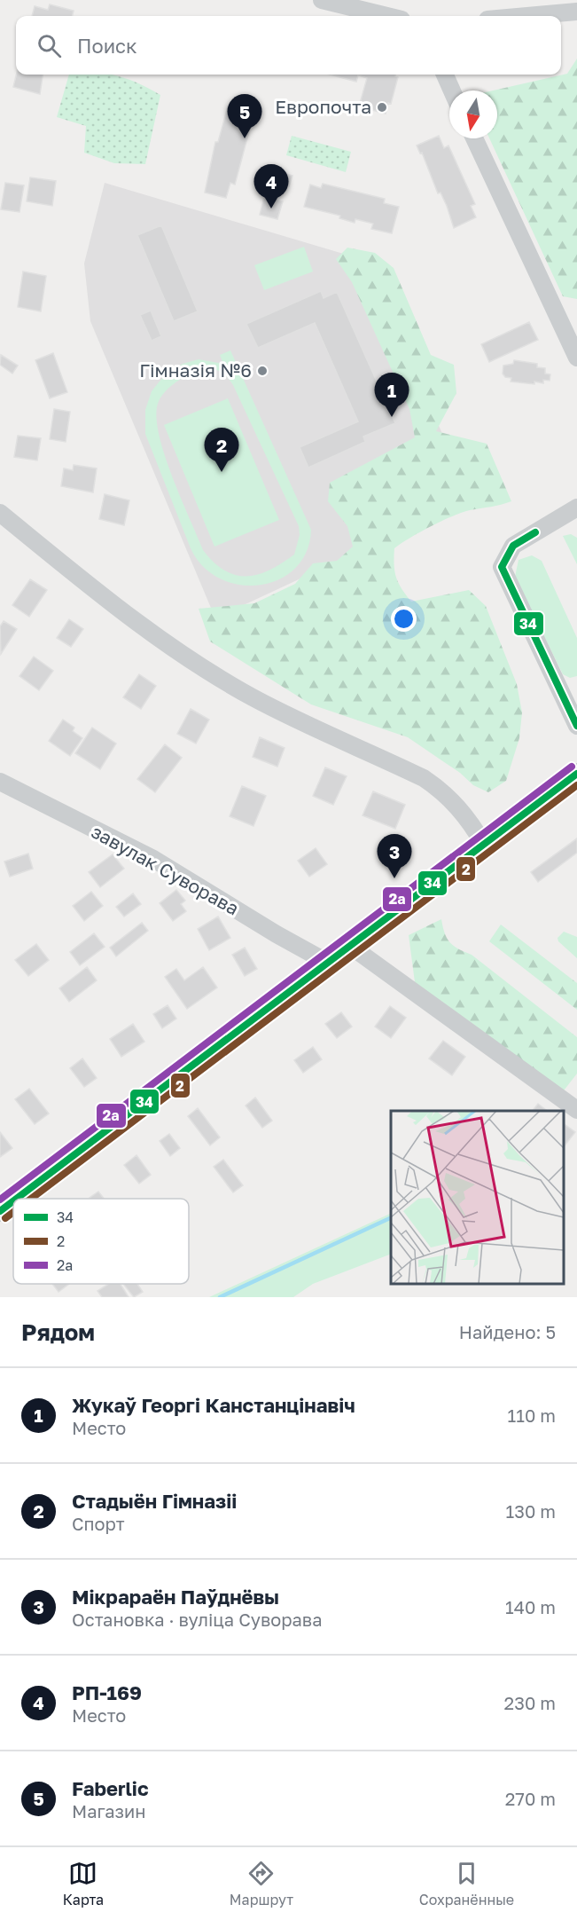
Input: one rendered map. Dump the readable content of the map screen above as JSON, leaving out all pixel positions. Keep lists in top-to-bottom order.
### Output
{
  "streets": {
    "street": ["завулак Суворава"]
  },
  "places": ["Европочта", "Гімназія №6"],
  "lines": ["transit line 34", "transit line 2а", "transit line 2"],
  "legend": ["34", "2", "2а"],
  "north": "bottom",
  "page": {
    "search": "Поиск",
    "pins": [
      "5",
      "4",
      "1",
      "2",
      "3"
    ],
    "heading": ["Рядом", "Найдено: 5"],
    "list": [
      {
        "mark": "1",
        "name": "Жукаў Георгі Канстанцінавіч",
        "note": "Место",
        "value": "110 m"
      },
      {
        "mark": "2",
        "name": "Стадыён Гімназіі",
        "note": "Спорт",
        "value": "130 m"
      },
      {
        "mark": "3",
        "name": "Мікрараён Паўднёвы",
        "note": "Остановка · вуліца Суворава",
        "value": "140 m"
      },
      {
        "mark": "4",
        "name": "РП-169",
        "note": "Место",
        "value": "230 m"
      },
      {
        "mark": "5",
        "name": "Faberlic",
        "note": "Магазин",
        "value": "270 m"
      }
    ],
    "nav": ["Карта", "Маршрут", "Сохранённые"]
  }
}
